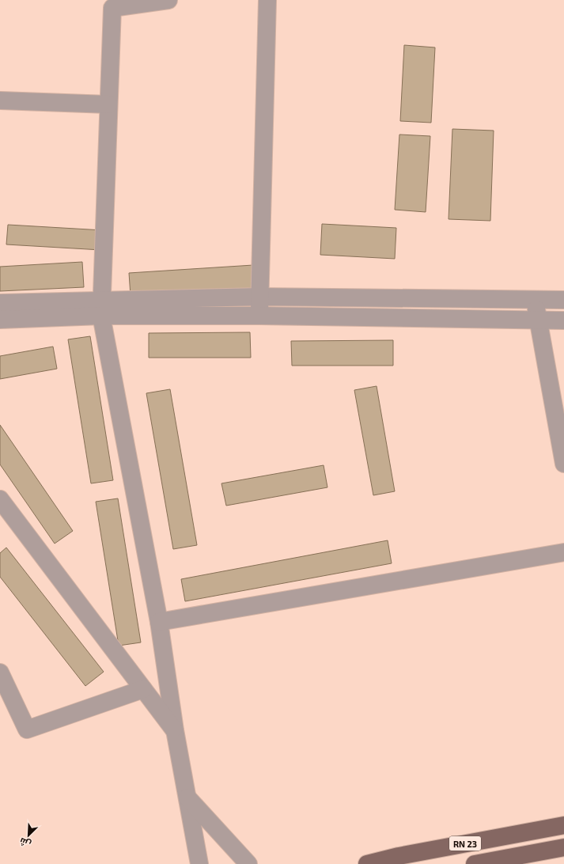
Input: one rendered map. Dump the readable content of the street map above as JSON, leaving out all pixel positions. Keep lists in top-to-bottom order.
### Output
{
  "streets": {
    "main road": ["RN 23"]
  },
  "north": "bottom left"
}
